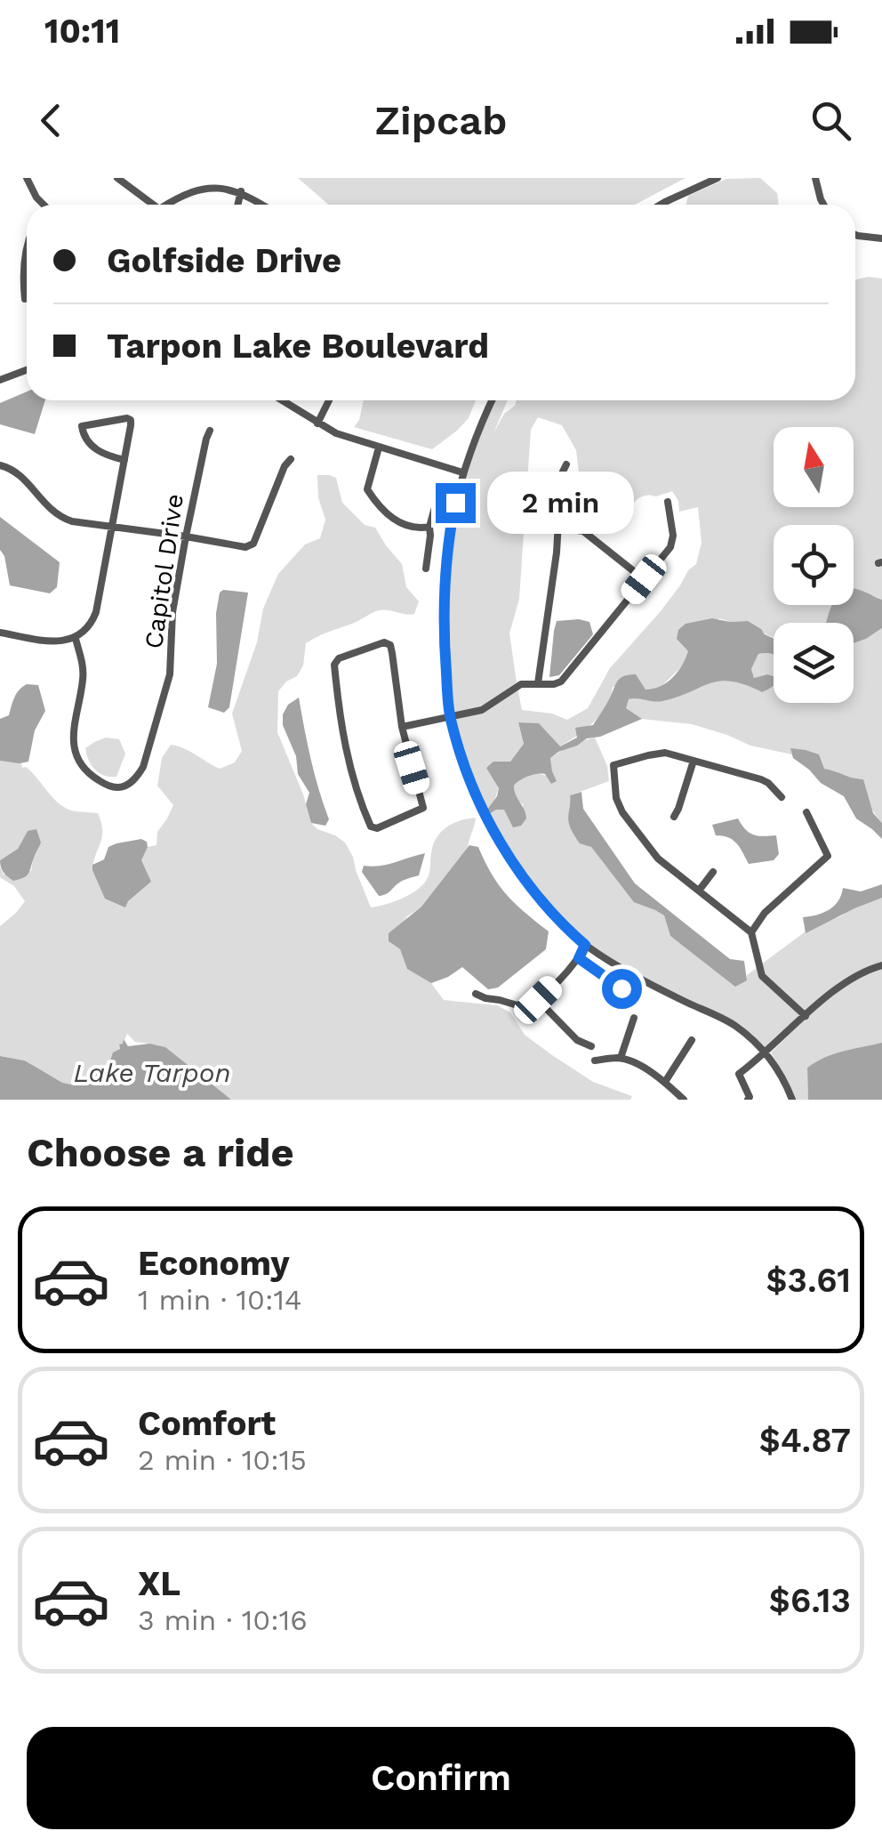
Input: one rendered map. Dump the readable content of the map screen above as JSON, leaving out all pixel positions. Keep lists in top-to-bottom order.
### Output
{
  "streets": {
    "street": ["Capitol Drive"]
  },
  "water": ["Lake Tarpon"],
  "north": "top",
  "page": {
    "status": "10:11",
    "header": "Zipcab",
    "banner": ["Golfside Drive", "Tarpon Lake Boulevard"],
    "bubble": "2 min",
    "heading": "Choose a ride",
    "list": [
      {
        "name": "Economy",
        "note": "1 min · 10:14",
        "value": "$3.61"
      },
      {
        "name": "Comfort",
        "note": "2 min · 10:15",
        "value": "$4.87"
      },
      {
        "name": "XL",
        "note": "3 min · 10:16",
        "value": "$6.13"
      }
    ],
    "buttons": "Confirm"
  }
}
